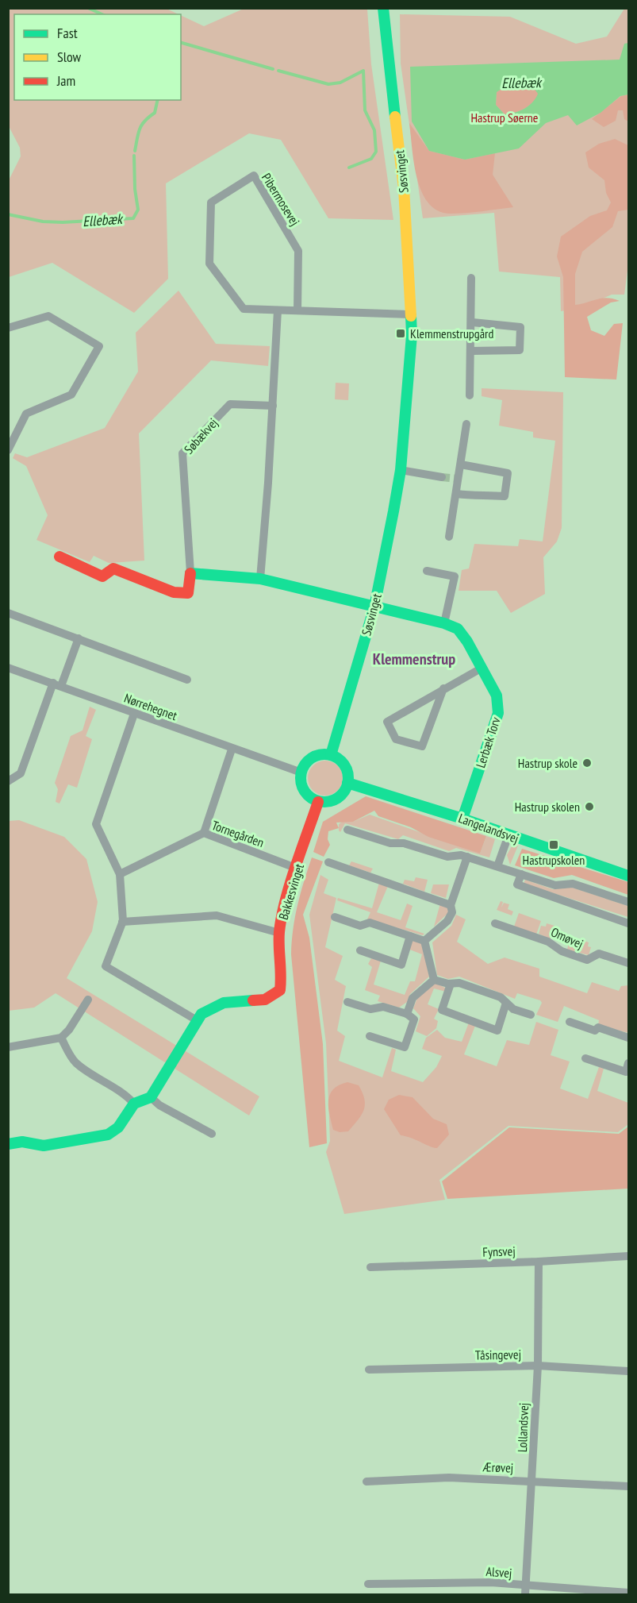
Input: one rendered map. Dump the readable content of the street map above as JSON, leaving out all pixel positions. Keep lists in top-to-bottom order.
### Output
{
  "streets": {
    "street": [
      "Søsvinget",
      "Pibermosevej",
      "Søbækvej",
      "Nørrehegnet",
      "Lerbæk Torv",
      "Langelandsvej",
      "Tornegården",
      "Bakkesvinget",
      "Omøvej",
      "Fynsvej",
      "Tåsingevej",
      "Lollandsvej",
      "Ærøvej",
      "Alsvej"
    ]
  },
  "crossings": [
    ["Søsvinget", "Pibermosevej"],
    ["Søsvinget", "Nørrehegnet"],
    ["Søsvinget", "Lerbæk Torv"],
    ["Søsvinget", "Langelandsvej"],
    ["Søsvinget", "Bakkesvinget"],
    ["Nørrehegnet", "Langelandsvej"],
    ["Nørrehegnet", "Bakkesvinget"],
    ["Lerbæk Torv", "Langelandsvej"],
    ["Langelandsvej", "Bakkesvinget"],
    ["Tornegården", "Bakkesvinget"],
    ["Fynsvej", "Lollandsvej"],
    ["Tåsingevej", "Lollandsvej"],
    ["Lollandsvej", "Ærøvej"],
    ["Lollandsvej", "Alsvej"]
  ],
  "districts": ["Klemmenstrup"],
  "water": ["Ellebæk"],
  "parks": ["Hastrup Søerne"],
  "places": {
    "transit": ["Klemmenstrupgård", "Hastrupskolen"],
    "other": ["Hastrup skole", "Hastrup skolen"]
  },
  "legend": ["Fast", "Slow", "Jam"]
}
